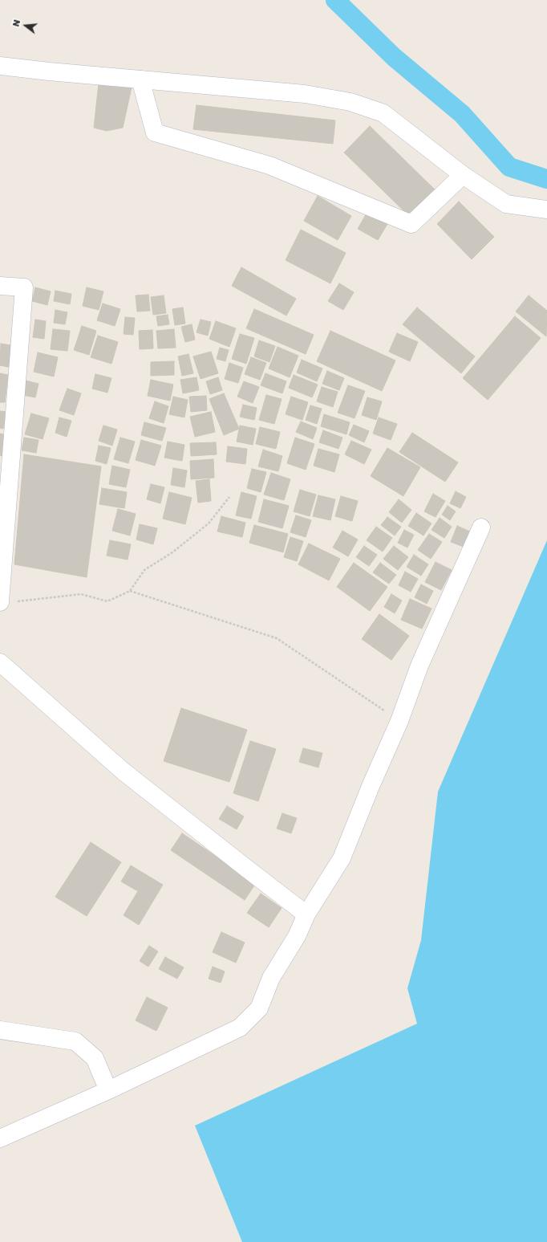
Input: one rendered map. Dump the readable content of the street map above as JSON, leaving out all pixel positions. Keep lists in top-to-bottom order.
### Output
{
  "north": "left"
}
